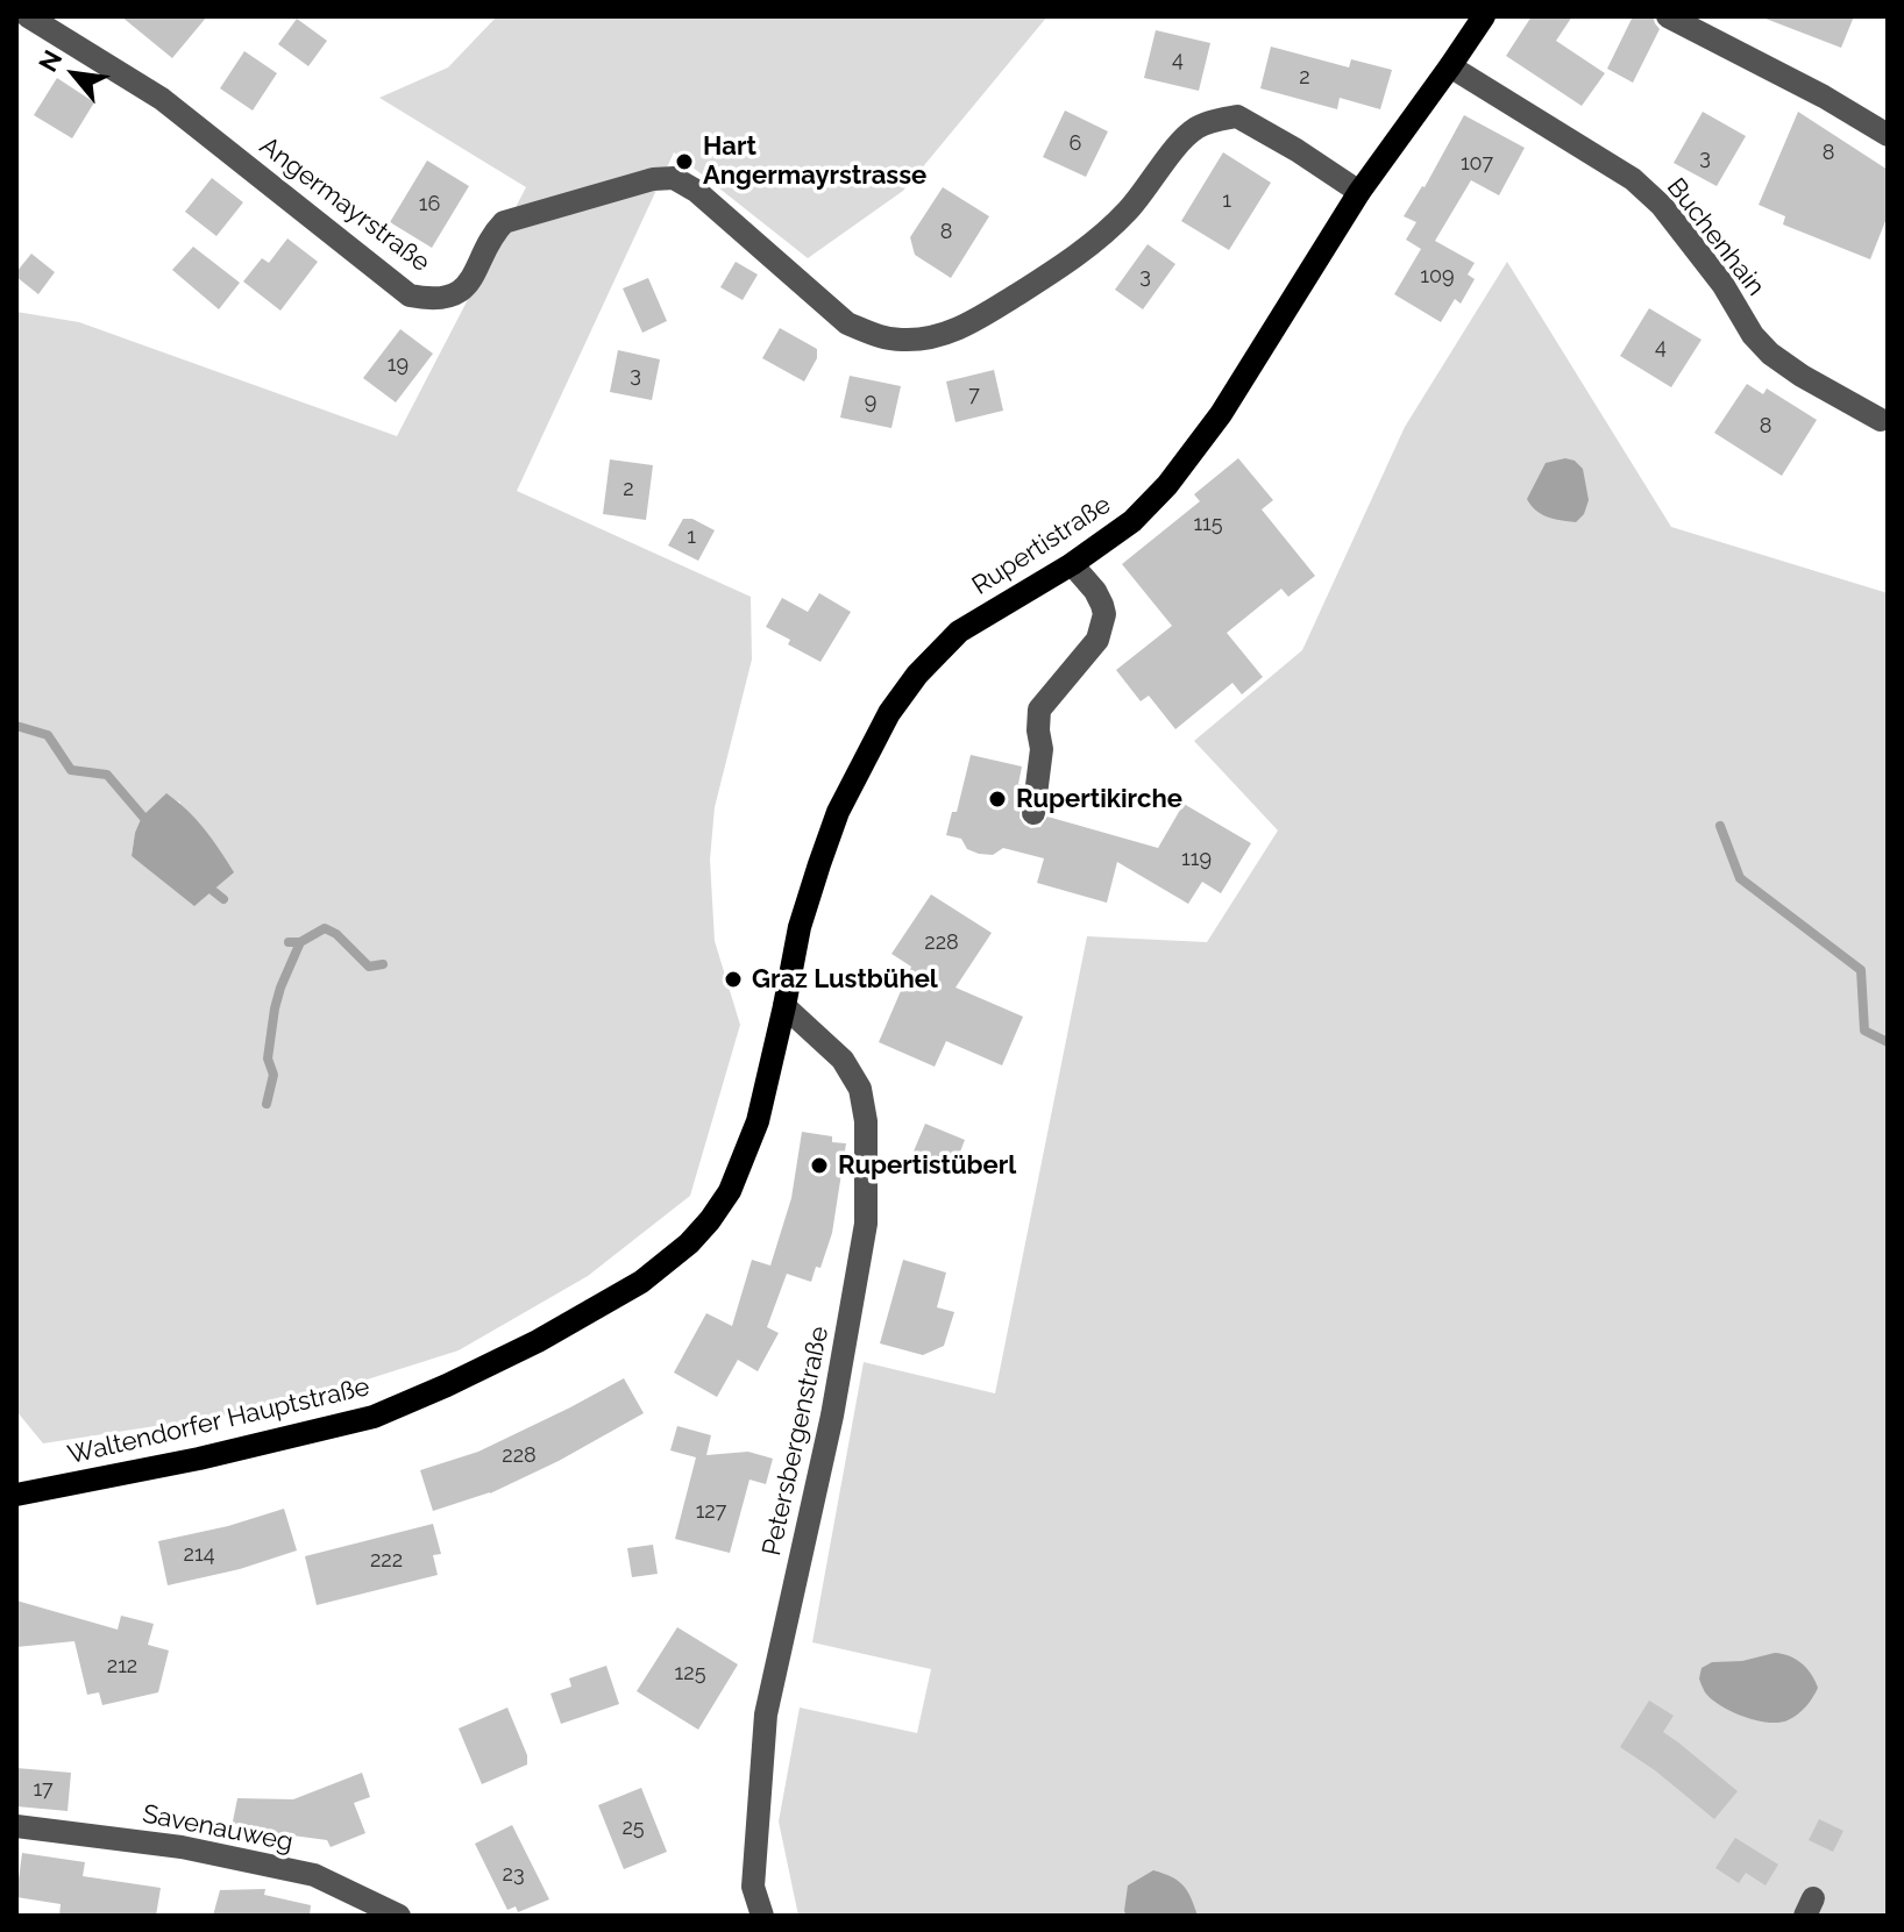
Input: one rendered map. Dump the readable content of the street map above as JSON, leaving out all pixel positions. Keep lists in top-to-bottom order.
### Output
{
  "streets": {
    "main road": ["Rupertistraße", "Waltendorfer Hauptstraße"],
    "street": [
      "Angermayrstraße",
      "Buchenhain",
      "Petersbergenstraße",
      "Savenauweg"
    ]
  },
  "crossings": [
    ["Angermayrstraße", "Rupertistraße"],
    ["Buchenhain", "Rupertistraße"],
    ["Rupertistraße", "Waltendorfer Hauptstraße"],
    ["Rupertistraße", "Petersbergenstraße"],
    ["Waltendorfer Hauptstraße", "Petersbergenstraße"]
  ],
  "places": [
    "Hart Angermayrstrasse",
    "Rupertikirche",
    "Graz Lustbühel",
    "Rupertistüberl"
  ],
  "house_numbers": [
    "4",
    "2",
    "6",
    "8",
    "3",
    "107",
    "1",
    "16",
    "8",
    "3",
    "109",
    "4",
    "19",
    "3",
    "7",
    "9",
    "8",
    "2",
    "115",
    "1",
    "119",
    "228",
    "228",
    "127",
    "214",
    "222",
    "212",
    "125",
    "17",
    "25",
    "23"
  ],
  "north": "top left"
}
